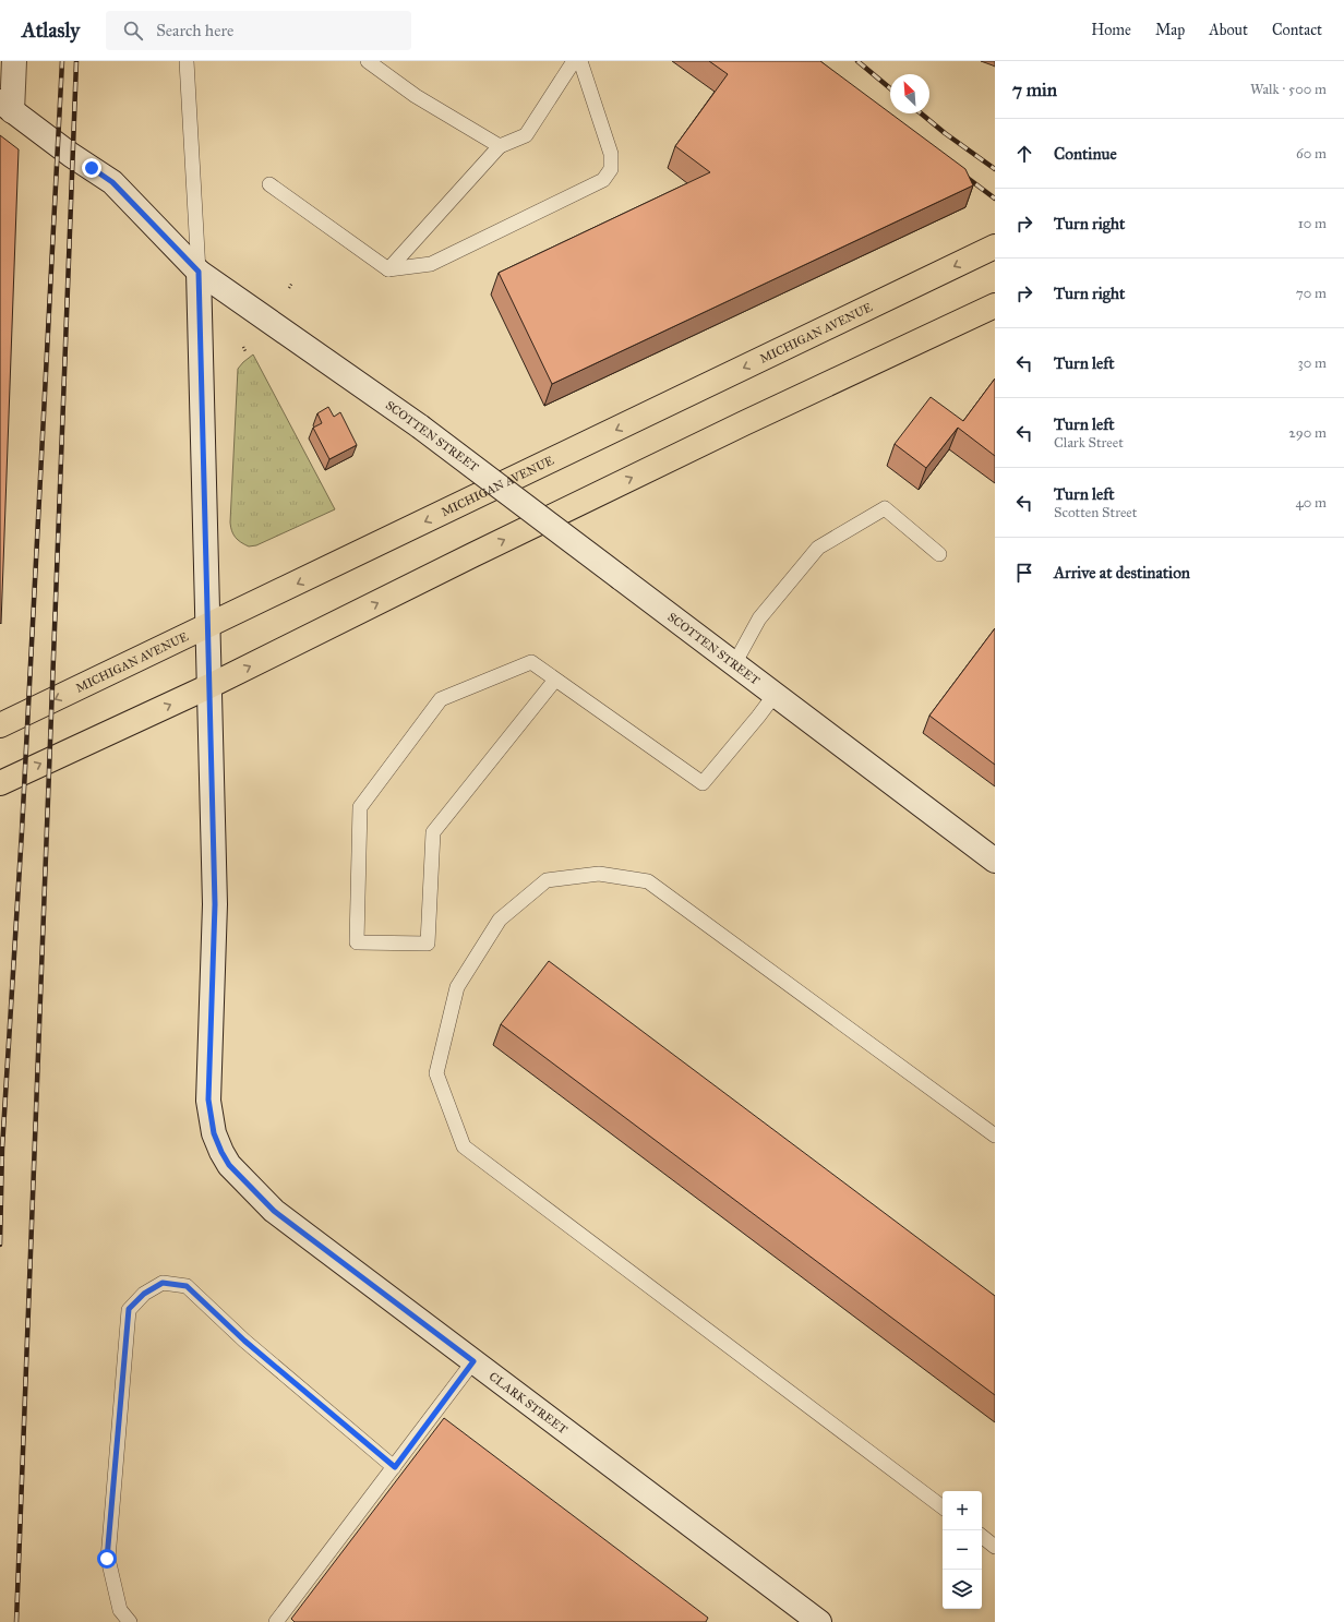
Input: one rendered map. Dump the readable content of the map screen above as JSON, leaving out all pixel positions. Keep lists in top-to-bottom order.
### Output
{
  "streets": {
    "main road": ["MICHIGAN AVENUE"],
    "street": ["SCOTTEN STREET", "CLARK STREET"]
  },
  "crossings": [
    ["MICHIGAN AVENUE", "CLARK STREET"],
    ["SCOTTEN STREET", "CLARK STREET"]
  ],
  "north": "top left",
  "page": {
    "header": "Atlasly",
    "search": "Search here",
    "nav": [
      "Home",
      "Map",
      "About",
      "Contact"
    ],
    "heading": ["7 min", "Walk · 500 m"],
    "list": [
      ["Continue", "60 m"],
      ["Turn right", "10 m"],
      ["Turn right", "70 m"],
      ["Turn left", "30 m"],
      ["Turn left", "Clark Street", "290 m"],
      ["Turn left", "Scotten Street", "40 m"],
      "Arrive at destination"
    ],
    "map_buttons": ["+", "−"]
  }
}
